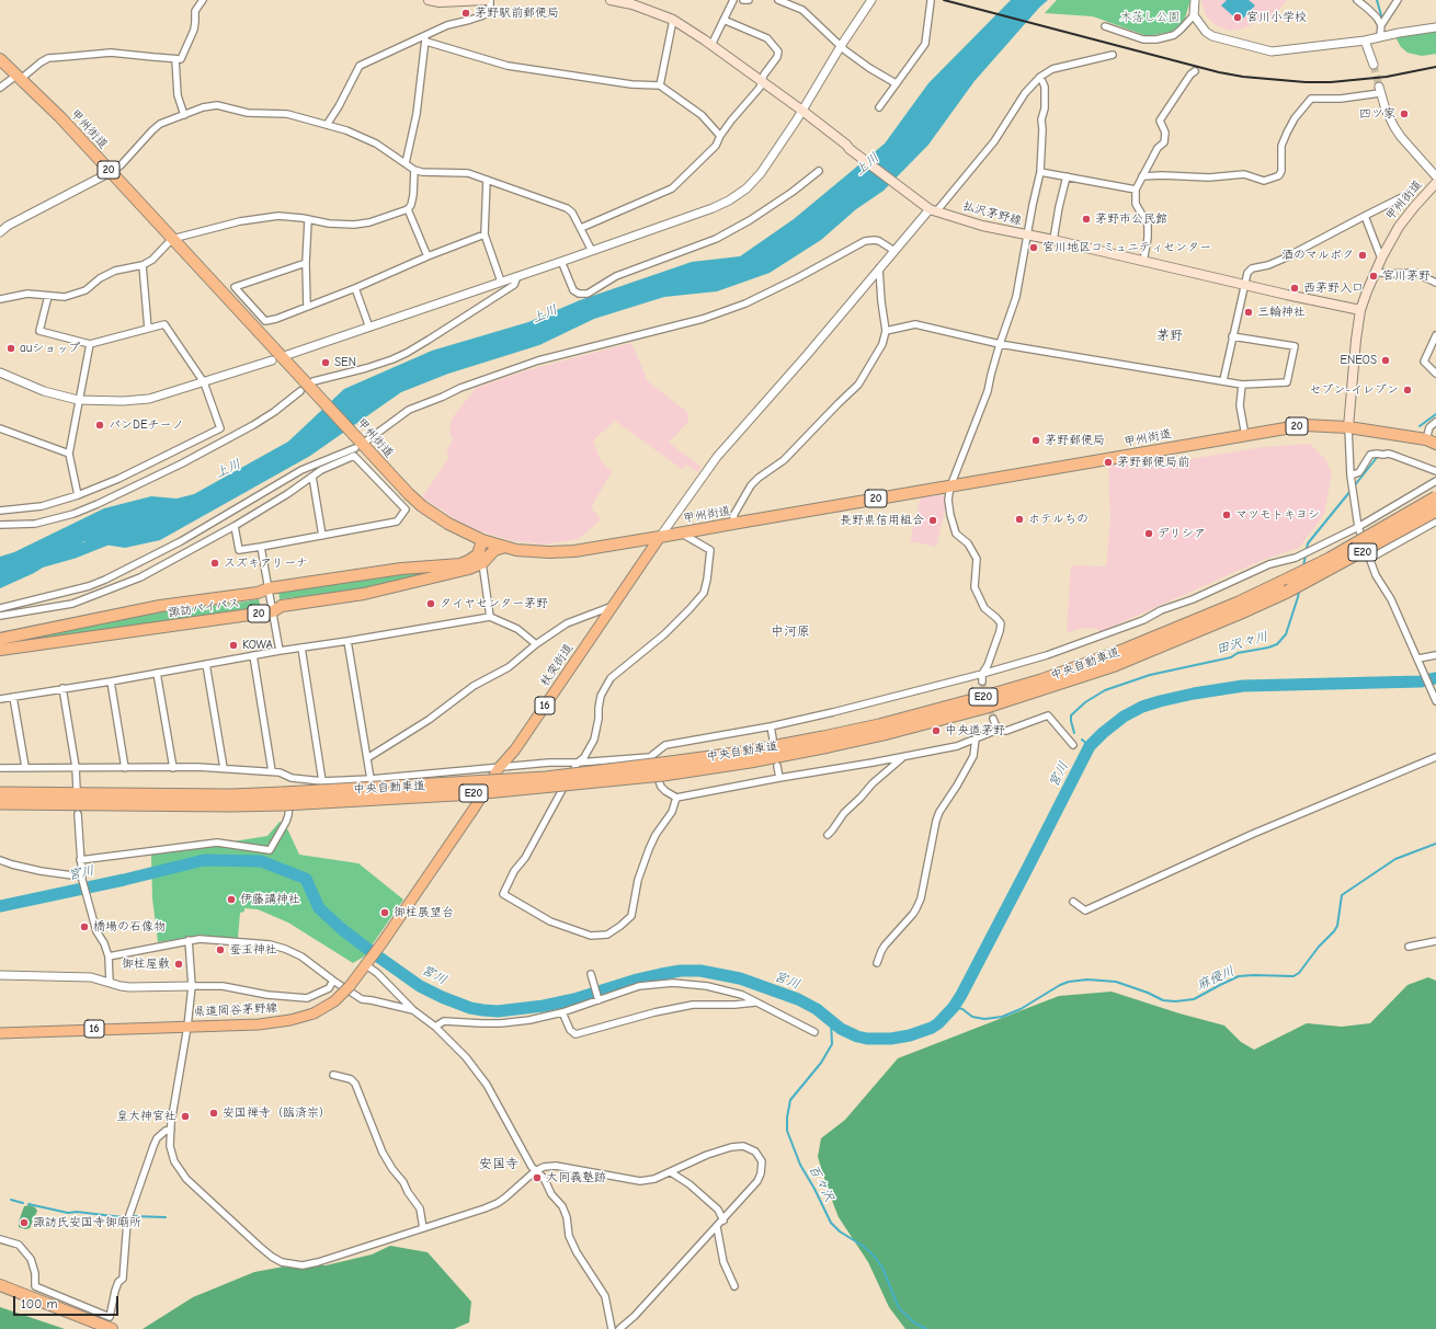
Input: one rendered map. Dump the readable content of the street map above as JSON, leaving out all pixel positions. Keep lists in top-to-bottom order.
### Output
{
  "streets": {
    "highway": [
      "甲州街道",
      "20",
      "E20",
      "諏訪バイパス",
      "中央自動車道"
    ],
    "main road": [
      "払沢茅野線",
      "杖突街道",
      "16",
      "県道岡谷茅野線"
    ]
  },
  "crossings": [
    ["甲州街道", "20"],
    ["甲州街道", "払沢茅野線"],
    ["甲州街道", "諏訪バイパス"],
    ["甲州街道", "杖突街道"],
    ["杖突街道", "県道岡谷茅野線"]
  ],
  "districts": ["茅野", "中河原", "安国寺"],
  "water": [
    "上川",
    "田沢々川",
    "宮川",
    "麻侵川",
    "百々沢"
  ],
  "parks": ["木落し公園"],
  "places": [
    "茅野駅前郵便局",
    "宮川小学校",
    "四ツ家",
    "茅野市公民館",
    "宮川地区コミュニティセンター",
    "酒のマルボク",
    "宮川茅野",
    "西茅野入口",
    "三輪神社",
    "auショップ",
    "ENEOS",
    "SEN",
    "セブン-イレブン",
    "パンDEチーノ",
    "茅野郵便局",
    "茅野郵便局前",
    "マツモトキヨシ",
    "ホテルちの",
    "長野県信用組合",
    "デリシア",
    "スズキアリーナ",
    "タイヤセンター茅野",
    "KOWA",
    "中央道茅野",
    "伊藤講神社",
    "御柱展望台",
    "橋場の石像物",
    "蚕玉神社",
    "御柱屋敷",
    "安国禅寺（臨済宗）",
    "皇大神宮社",
    "大同義塾跡",
    "諏訪氏安国寺御廟所"
  ],
  "scale_bar": "100 m"
}
